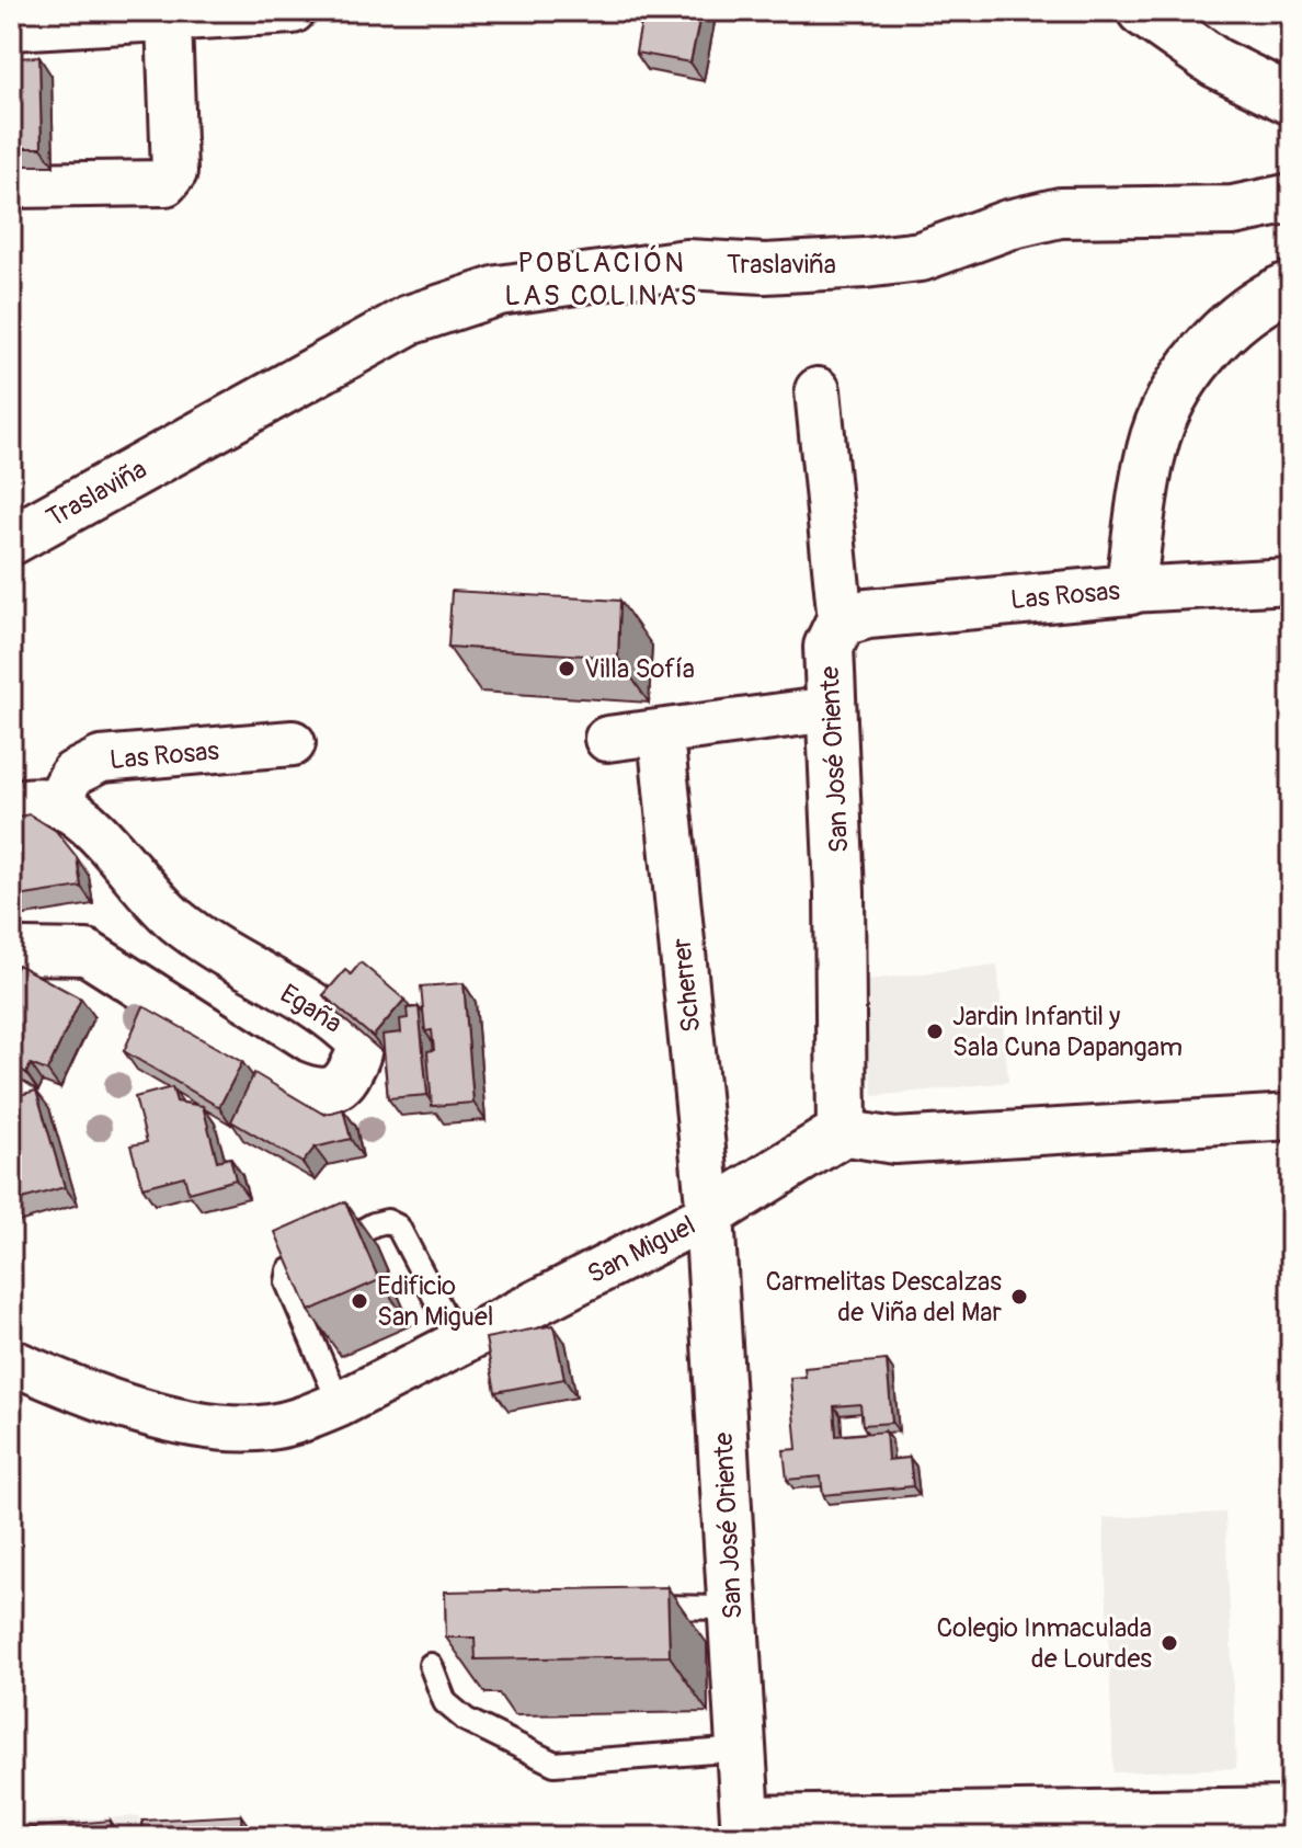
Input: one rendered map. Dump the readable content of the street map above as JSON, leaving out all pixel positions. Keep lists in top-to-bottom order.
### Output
{
  "streets": {
    "street": [
      "Traslaviña",
      "Las Rosas",
      "San José Oriente",
      "Scherrer",
      "Egaña",
      "San Miguel"
    ]
  },
  "crossings": [
    ["Las Rosas", "San José Oriente"],
    ["Las Rosas", "Egaña"],
    ["San José Oriente", "Scherrer"],
    ["San José Oriente", "San Miguel"],
    ["Scherrer", "San Miguel"]
  ],
  "districts": ["POBLACIÓN LAS COLINAS"],
  "places": [
    "Villa Sofía",
    "Jardin Infantil y Sala Cuna Dapangam",
    "Carmelitas Descalzas de Viña del Mar",
    "Edificio San Miguel",
    "Colegio Inmaculada de Lourdes"
  ]
}
